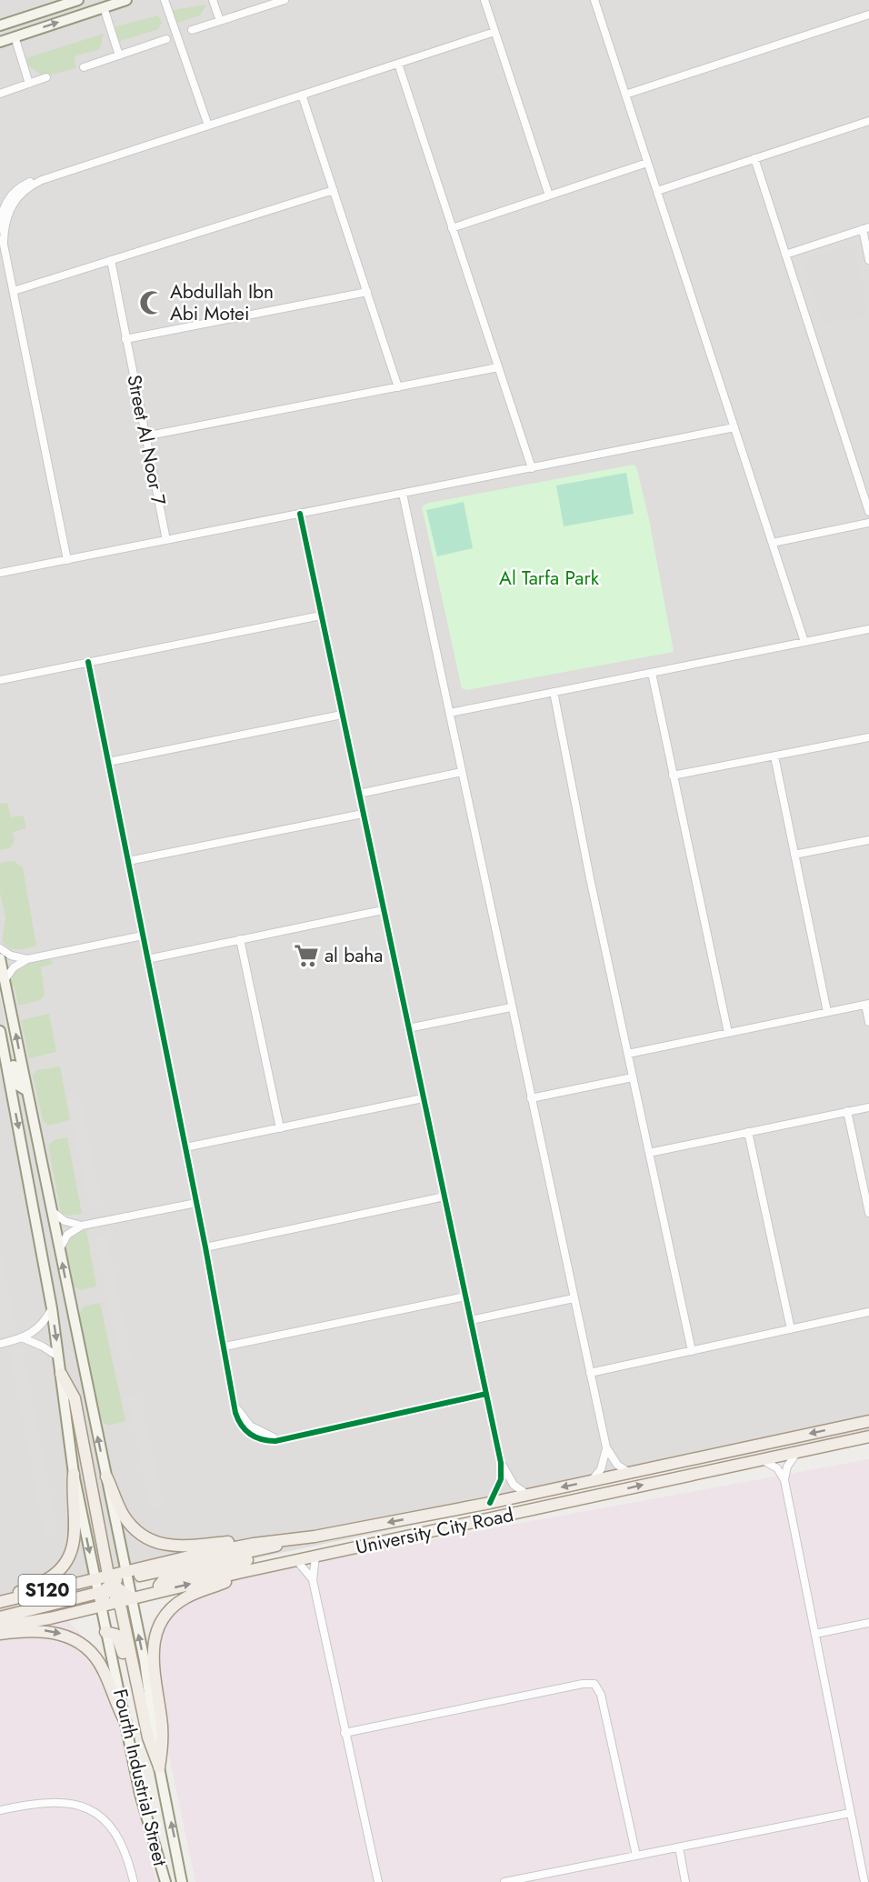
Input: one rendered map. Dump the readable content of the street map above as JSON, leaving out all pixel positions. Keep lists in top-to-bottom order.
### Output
{
  "streets": {
    "main road": ["University City Road", "S120", "Fourth Industrial Street"],
    "street": ["Street Al Noor 7"]
  },
  "crossings": [
    ["University City Road", "Fourth Industrial Street"]
  ],
  "parks": ["Al Tarfa Park"],
  "places": {
    "mosque": ["Abdullah Ibn Abi Motei"],
    "supermarket": ["al baha"]
  }
}
